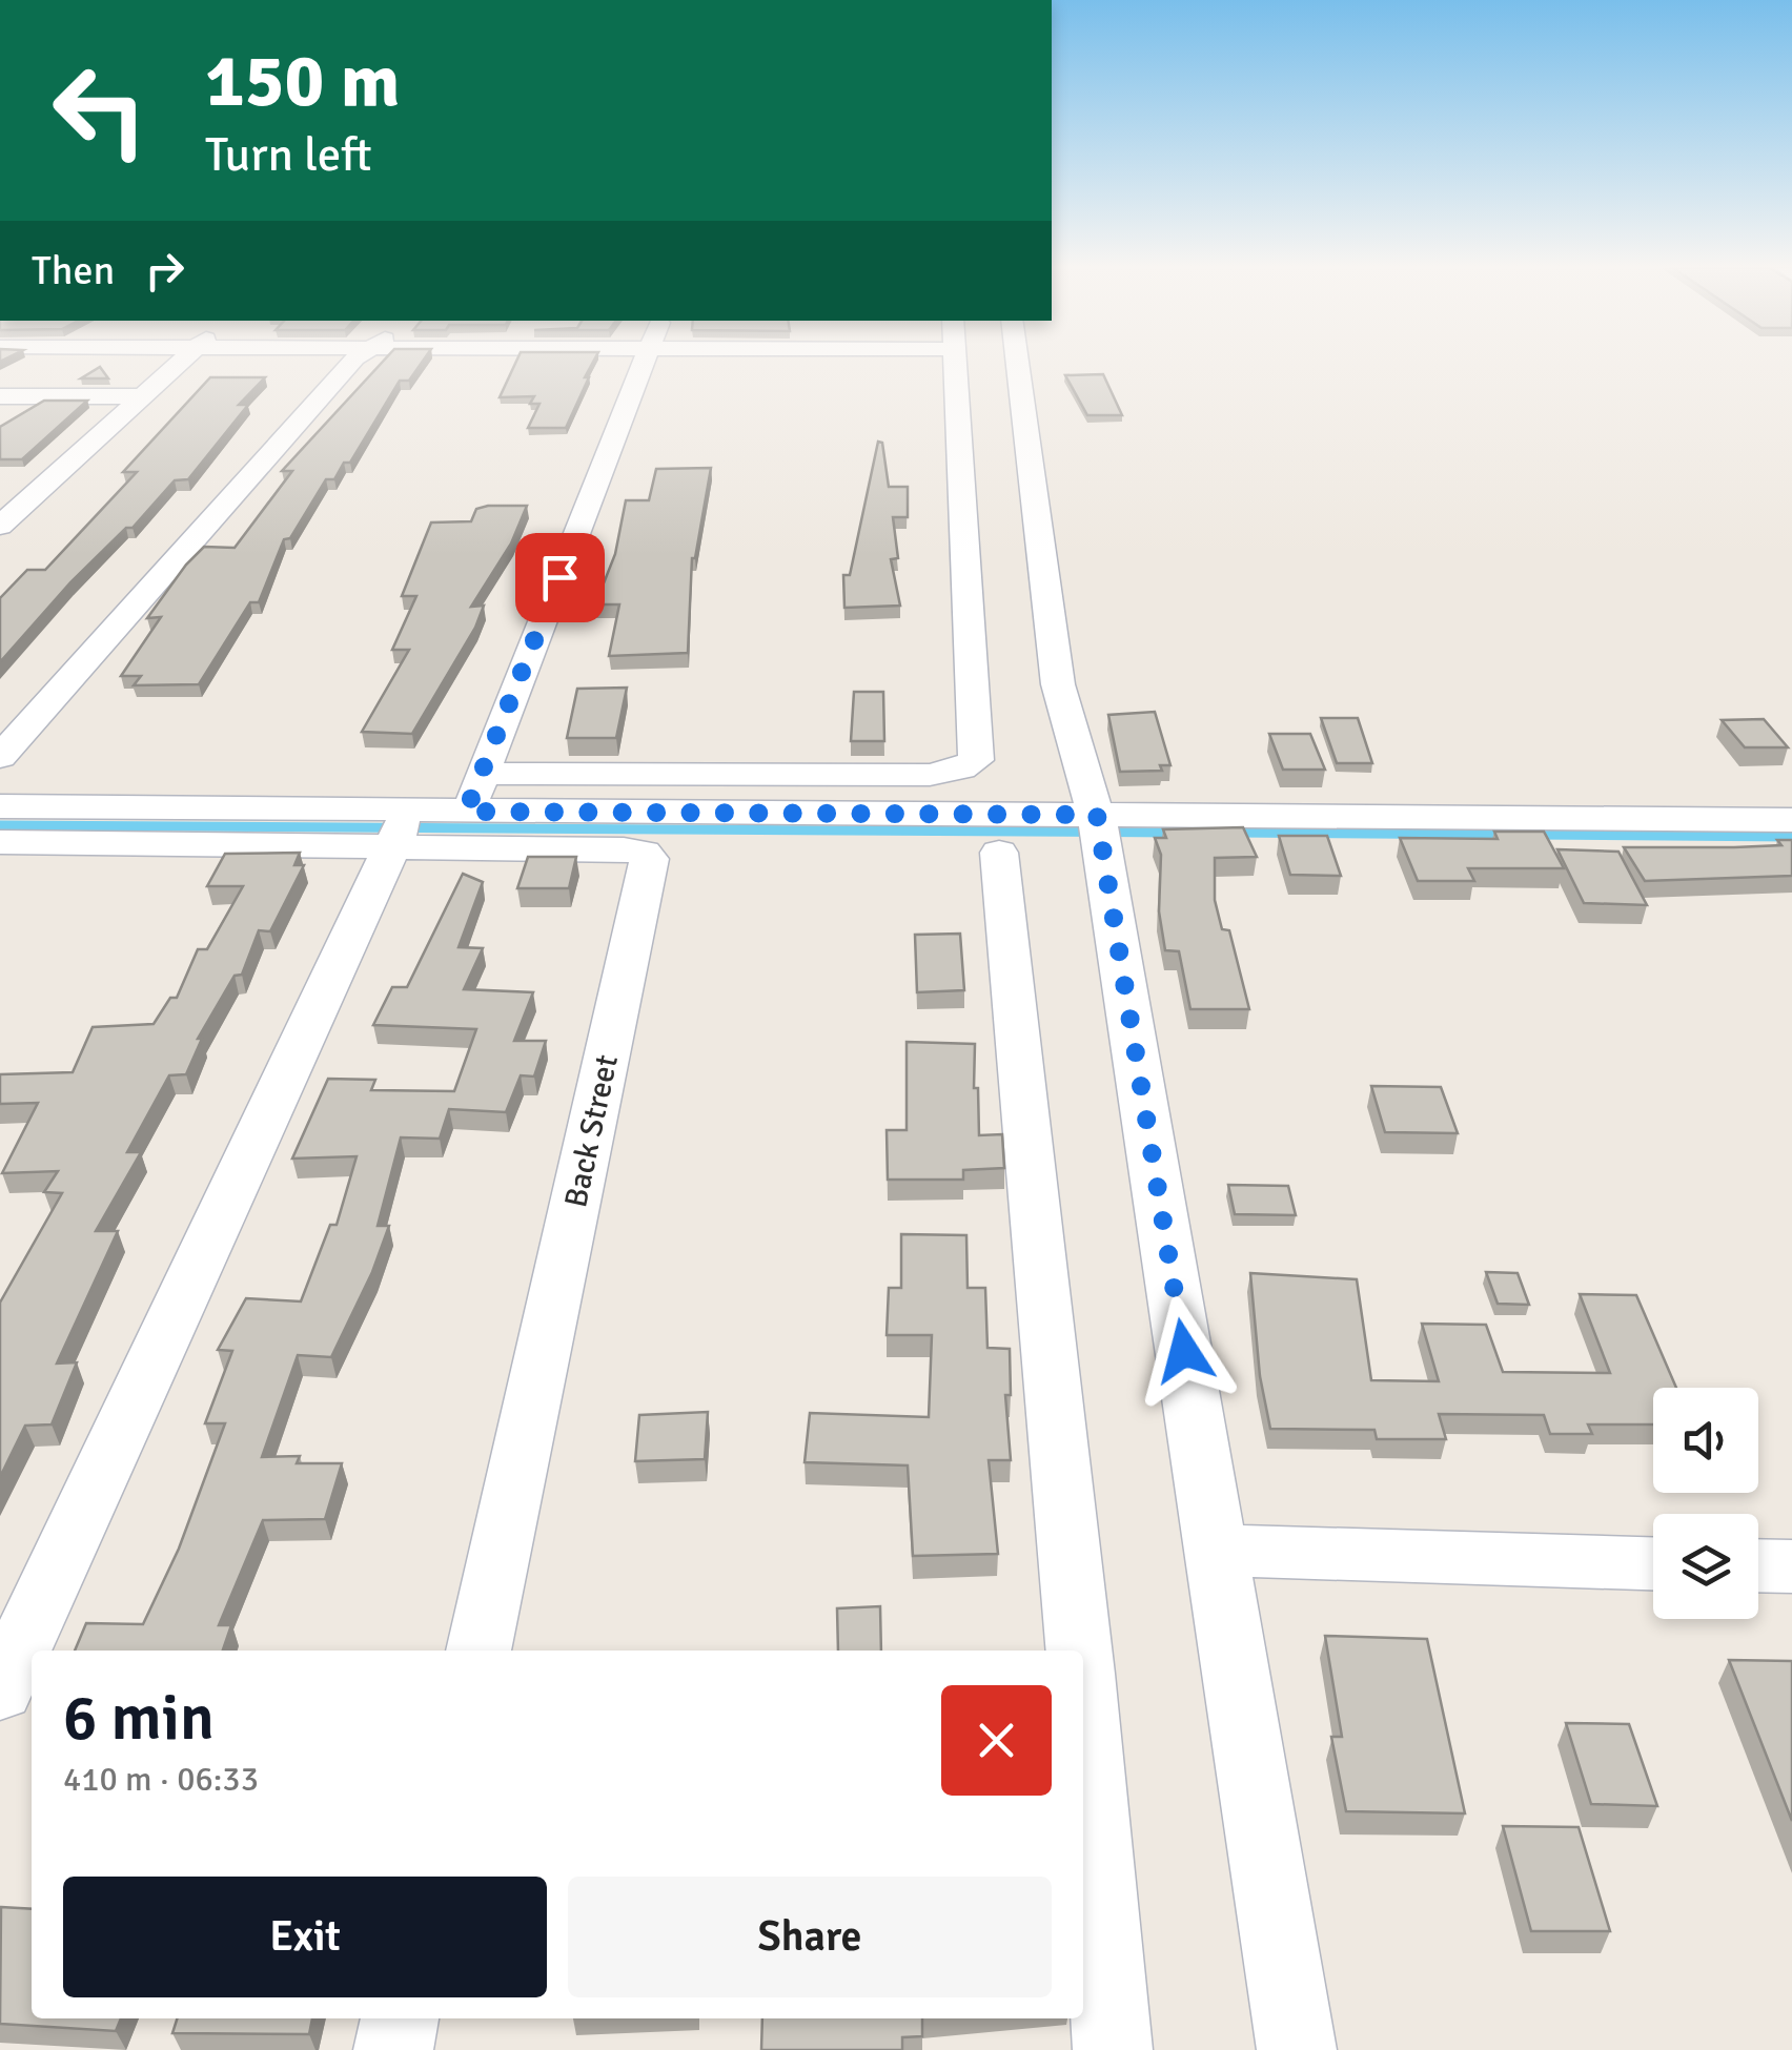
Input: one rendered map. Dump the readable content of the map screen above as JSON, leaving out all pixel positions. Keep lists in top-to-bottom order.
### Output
{
  "streets": {
    "street": ["Back Street"]
  },
  "page": {
    "turn": ["150 m", "Turn left"],
    "then": "Then",
    "heading": ["6 min", "410 m · 06:33"],
    "buttons": ["Exit", "Share"]
  }
}
